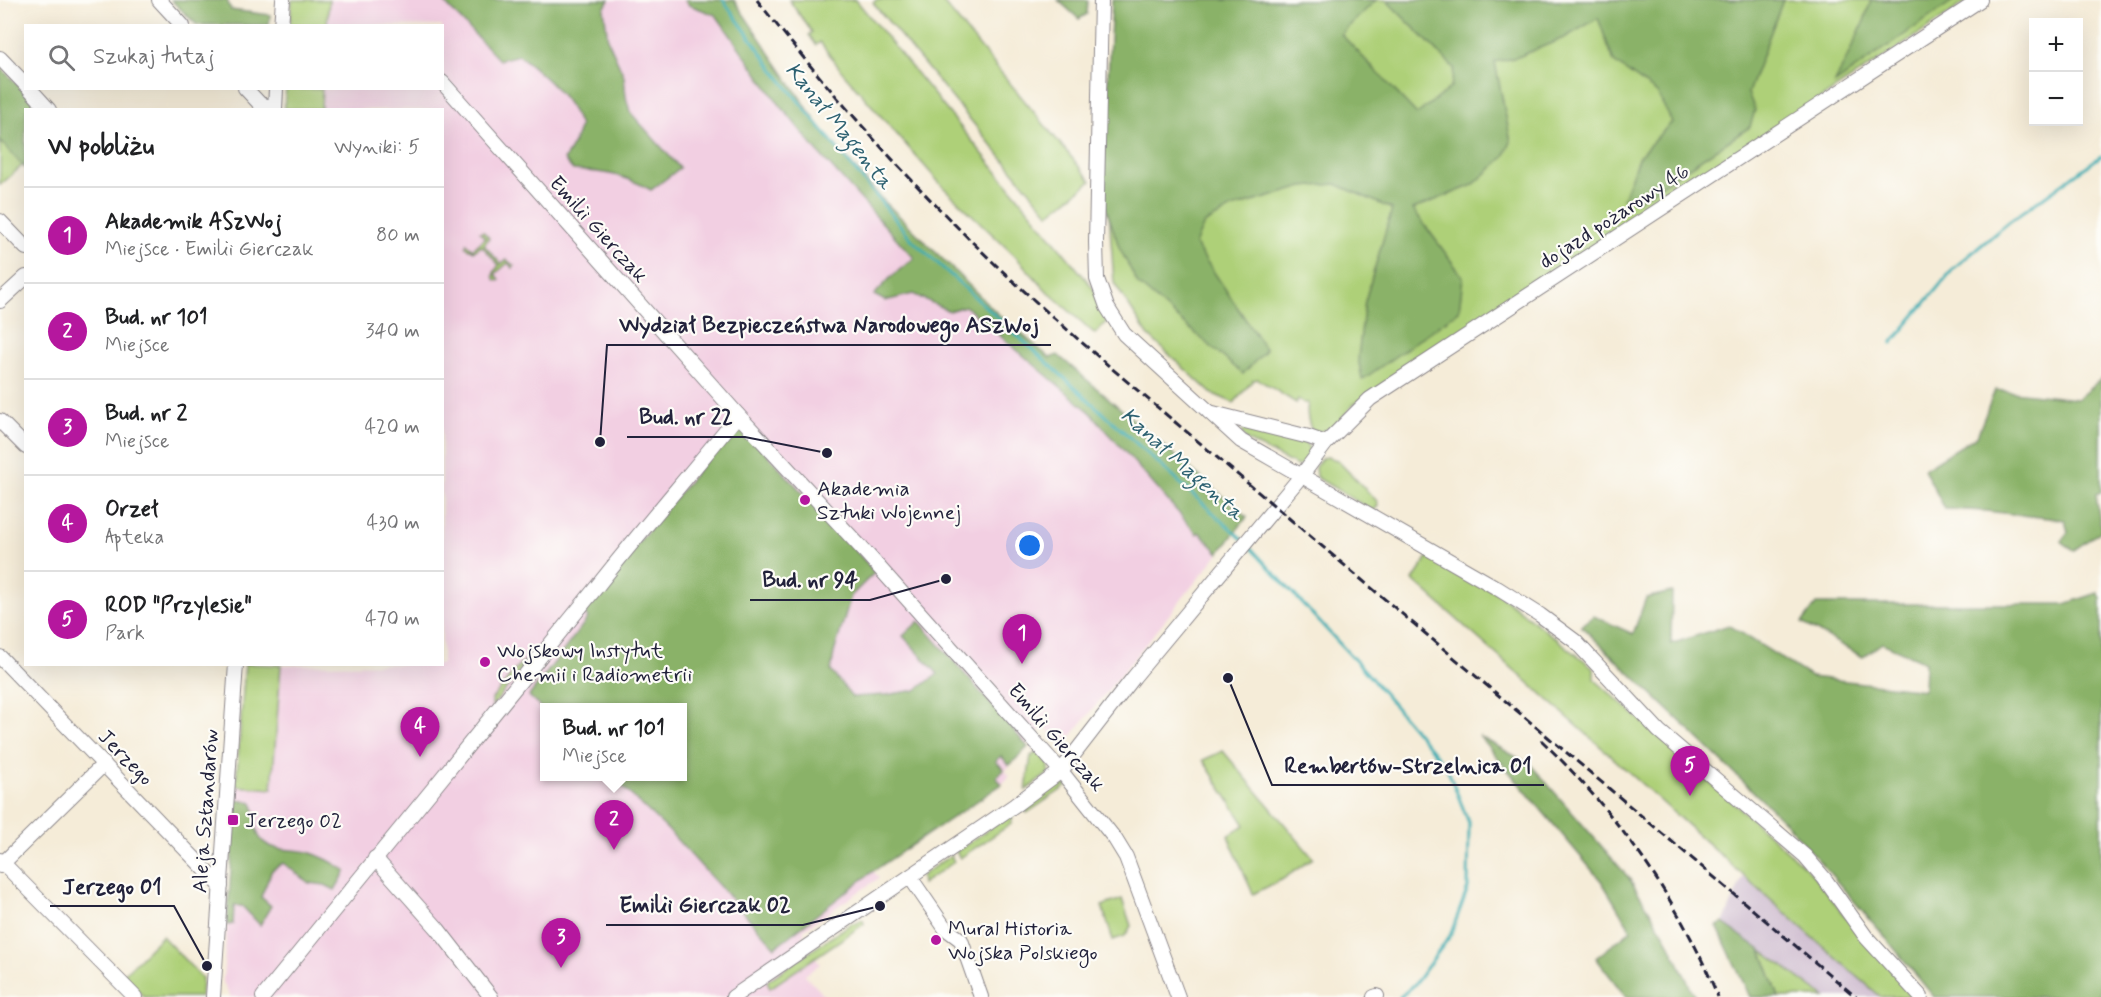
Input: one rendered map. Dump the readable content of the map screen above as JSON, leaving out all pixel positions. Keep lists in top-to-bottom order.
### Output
{
  "streets": {
    "street": [
      "dojazd pożarowy 46",
      "Emilii Gierczak",
      "Jerzego",
      "Aleja Sztandarów"
    ]
  },
  "crossings": [
    ["dojazd pożarowy 46", "Emilii Gierczak"],
    ["Jerzego", "Aleja Sztandarów"]
  ],
  "water": ["Kanał Magenta"],
  "places": {
    "other": [
      "Wydział Bezpieczeństwa Narodowego ASzWoj",
      "Bud. nr 22",
      "Akademia Sztuki Wojennej",
      "Bud. nr 94",
      "Wojskowy Instytut Chemii i Radiometrii",
      "Rembertów-Strzelnica 01",
      "Emilii Gierczak 02",
      "Mural Historia Wojska Polskiego",
      "Jerzego 01"
    ],
    "transit": ["Jerzego 02"]
  },
  "page": {
    "map_buttons": ["+", "−"],
    "search": "Szukaj tutaj",
    "heading": ["W pobliżu", "Wyniki: 5"],
    "list": [
      {
        "mark": "1",
        "name": "Akademik ASzWoj",
        "note": "Miejsce · Emilii Gierczak",
        "value": "80 m"
      },
      {
        "mark": "2",
        "name": "Bud. nr 101",
        "note": "Miejsce",
        "value": "340 m"
      },
      {
        "mark": "3",
        "name": "Bud. nr 2",
        "note": "Miejsce",
        "value": "420 m"
      },
      {
        "mark": "4",
        "name": "Orzeł",
        "note": "Apteka",
        "value": "430 m"
      },
      {
        "mark": "5",
        "name": "ROD \"Przylesie\"",
        "note": "Park",
        "value": "470 m"
      }
    ],
    "pins": [
      "1",
      "4",
      "5",
      "2",
      "3"
    ],
    "popup": ["Bud. nr 101", "Miejsce"]
  }
}
